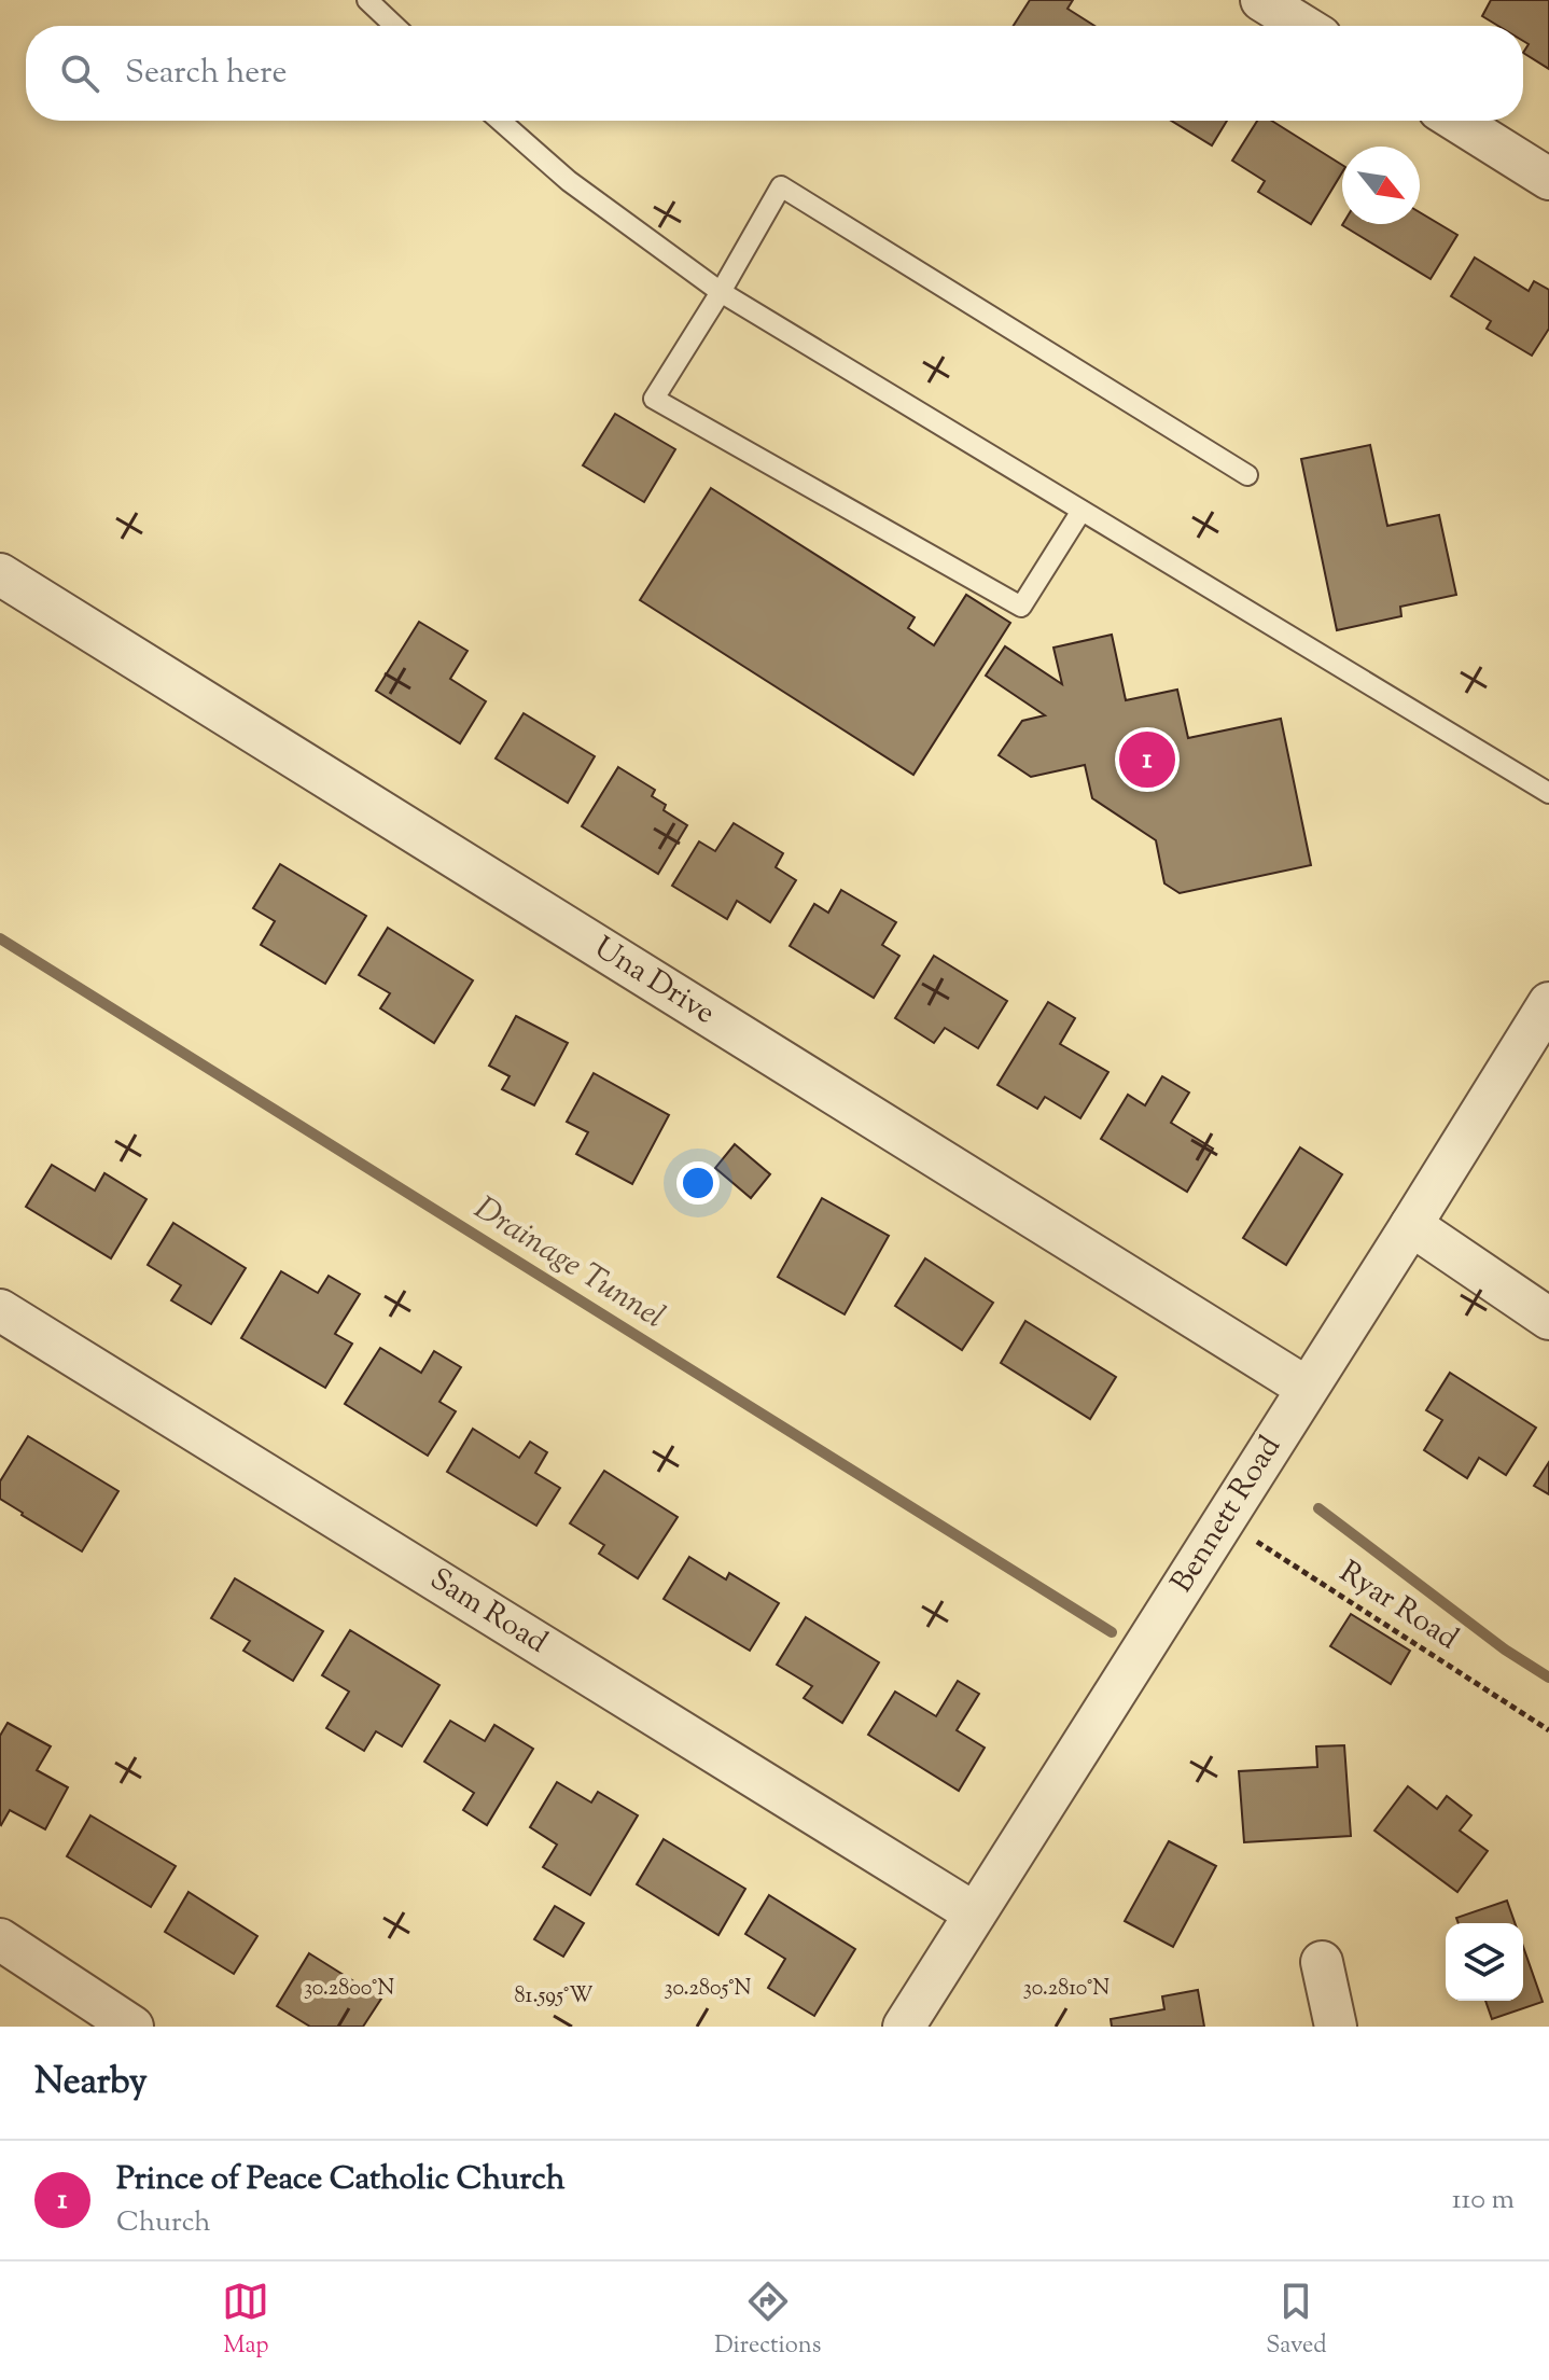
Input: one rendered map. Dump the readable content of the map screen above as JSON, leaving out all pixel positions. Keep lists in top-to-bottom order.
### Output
{
  "streets": {
    "street": ["Una Drive", "Bennett Road", "Sam Road"],
    "path": ["Ryar Road"]
  },
  "crossings": [
    ["Una Drive", "Bennett Road"],
    ["Bennett Road", "Ryar Road"],
    ["Bennett Road", "Sam Road"]
  ],
  "water": ["Drainage Tunnel"],
  "north": "bottom right",
  "page": {
    "search": "Search here",
    "pins": "1",
    "heading": "Nearby",
    "list": [
      {
        "mark": "1",
        "name": "Prince of Peace Catholic Church",
        "note": "Church",
        "value": "110 m"
      }
    ],
    "nav": ["Map", "Directions", "Saved"]
  },
  "coordinates": [
    "30.2800°N",
    "30.2805°N",
    "30.2810°N",
    "81.595°W"
  ]
}
